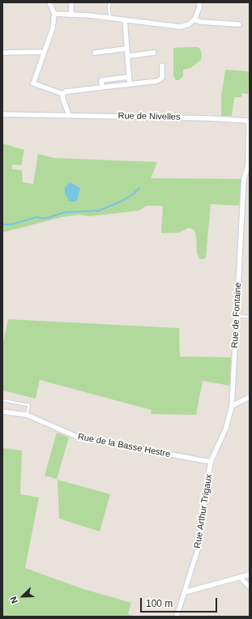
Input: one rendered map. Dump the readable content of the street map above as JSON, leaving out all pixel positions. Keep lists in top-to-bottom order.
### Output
{
  "streets": {
    "street": [
      "Rue de Nivelles",
      "Rue de Fontaine",
      "Rue de la Basse Hestre",
      "Rue Arthur Trigaux"
    ]
  },
  "crossings": [
    ["Rue de Nivelles", "Rue de Fontaine"],
    ["Rue de Fontaine", "Rue de la Basse Hestre"],
    ["Rue de Fontaine", "Rue Arthur Trigaux"],
    ["Rue de la Basse Hestre", "Rue Arthur Trigaux"]
  ],
  "scale_bar": "100 m",
  "north": "bottom left"
}
